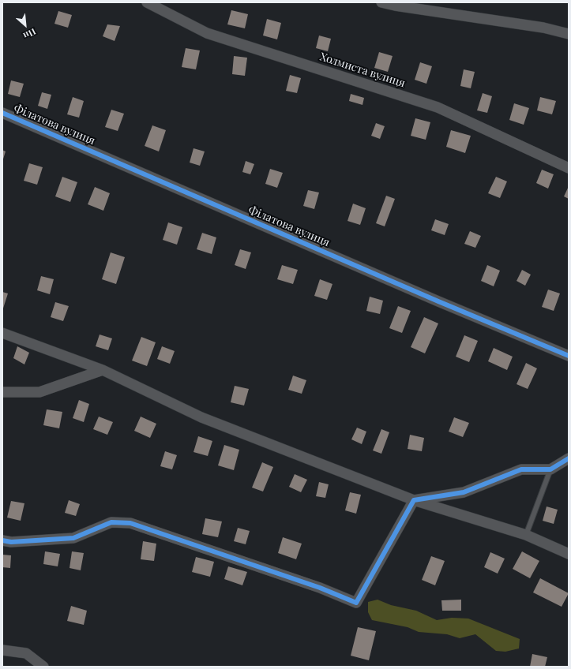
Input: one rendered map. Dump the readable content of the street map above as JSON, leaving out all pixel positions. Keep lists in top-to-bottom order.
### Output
{
  "streets": {
    "street": ["Холмиста вулиця", "Філатова вулиця"]
  },
  "north": "bottom right"
}
